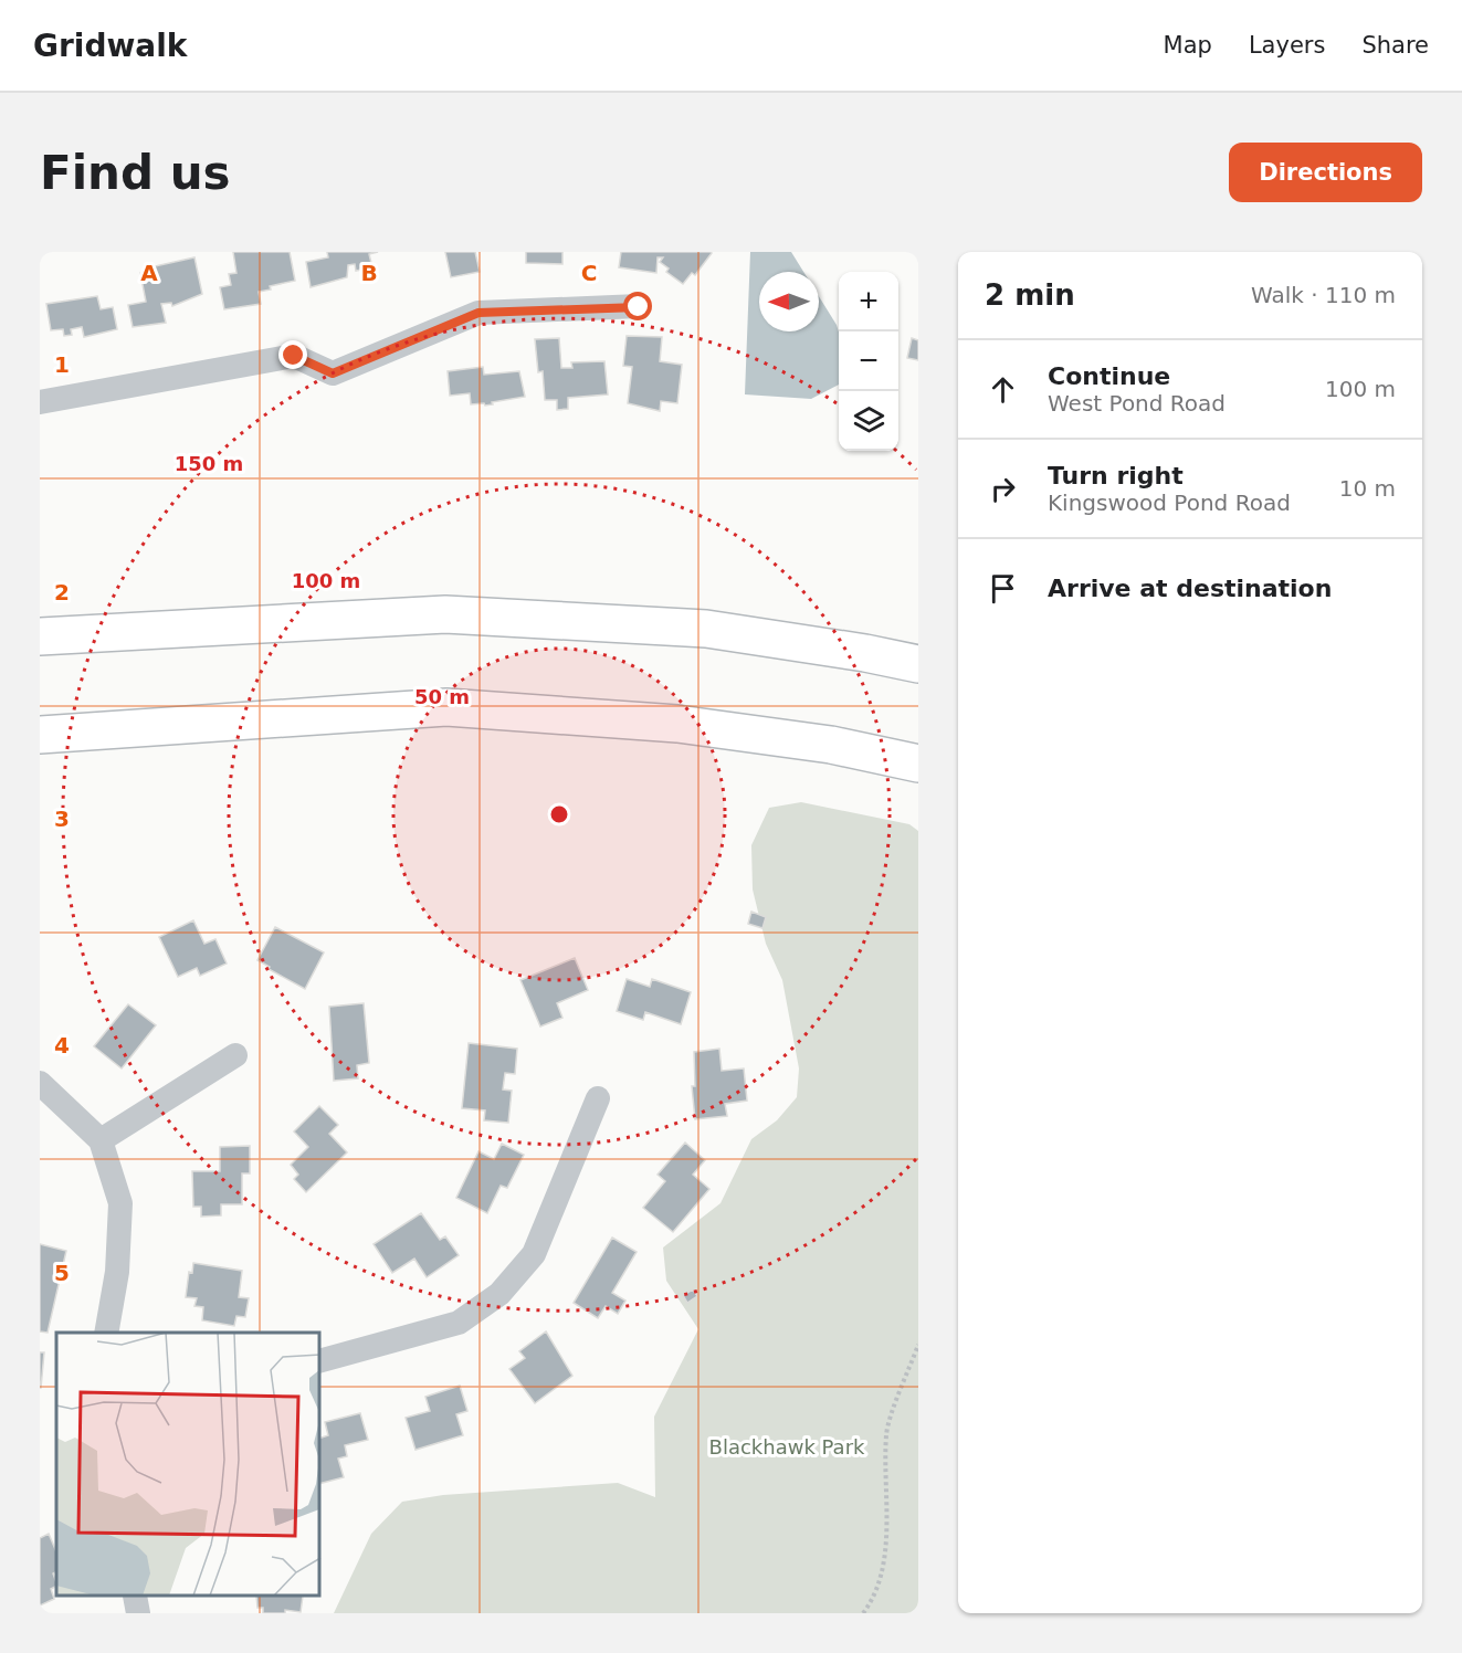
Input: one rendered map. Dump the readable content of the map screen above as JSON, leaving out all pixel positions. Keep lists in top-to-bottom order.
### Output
{
  "parks": ["Blackhawk Park"],
  "north": "left",
  "page": {
    "header": "Gridwalk",
    "nav": ["Map", "Layers", "Share"],
    "buttons": "Directions",
    "title": "Find us",
    "heading": ["2 min", "Walk · 110 m"],
    "map_buttons": ["+", "−"],
    "list": [
      ["Continue", "West Pond Road", "100 m"],
      ["Turn right", "Kingswood Pond Road", "10 m"],
      "Arrive at destination"
    ]
  },
  "grid": {
    "columns": ["A", "B", "C"],
    "rows": [
      "1",
      "2",
      "3",
      "4",
      "5"
    ]
  },
  "rings": ["150 m", "100 m", "50 m"]
}
